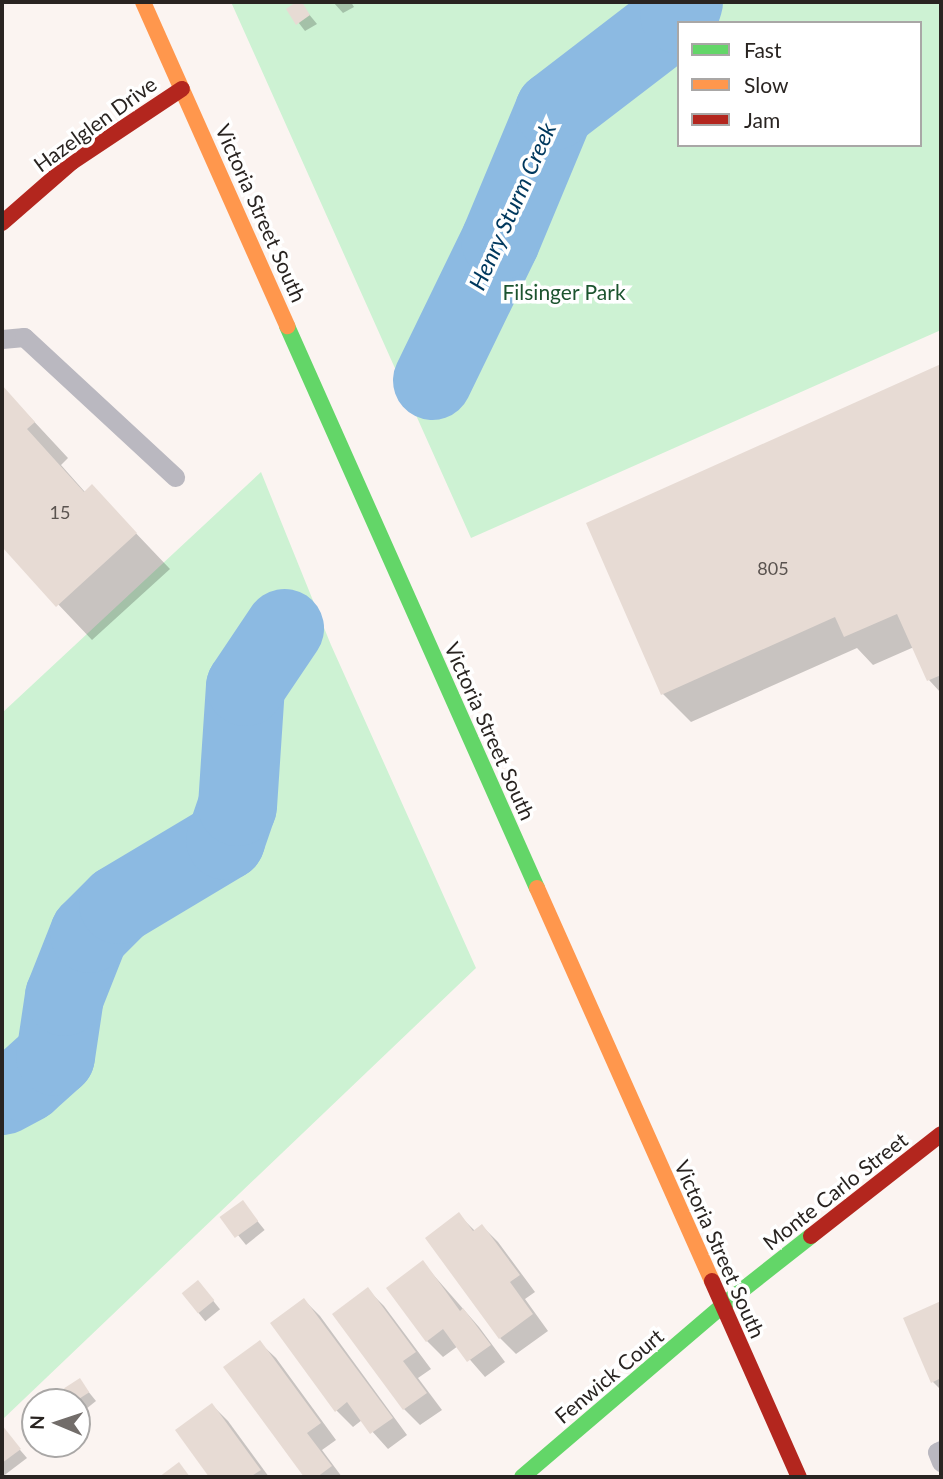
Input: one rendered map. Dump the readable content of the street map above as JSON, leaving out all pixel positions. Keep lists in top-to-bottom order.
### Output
{
  "streets": {
    "main road": [
      "Hazelglen Drive",
      "Victoria Street South",
      "Monte Carlo Street",
      "Fenwick Court"
    ]
  },
  "crossings": [
    ["Hazelglen Drive", "Victoria Street South"],
    ["Victoria Street South", "Monte Carlo Street"],
    ["Victoria Street South", "Fenwick Court"],
    ["Monte Carlo Street", "Fenwick Court"]
  ],
  "water": ["Henry Sturm Creek"],
  "parks": ["Filsinger Park"],
  "house_numbers": ["15", "805"],
  "legend": ["Fast", "Slow", "Jam"],
  "north": "left"
}
